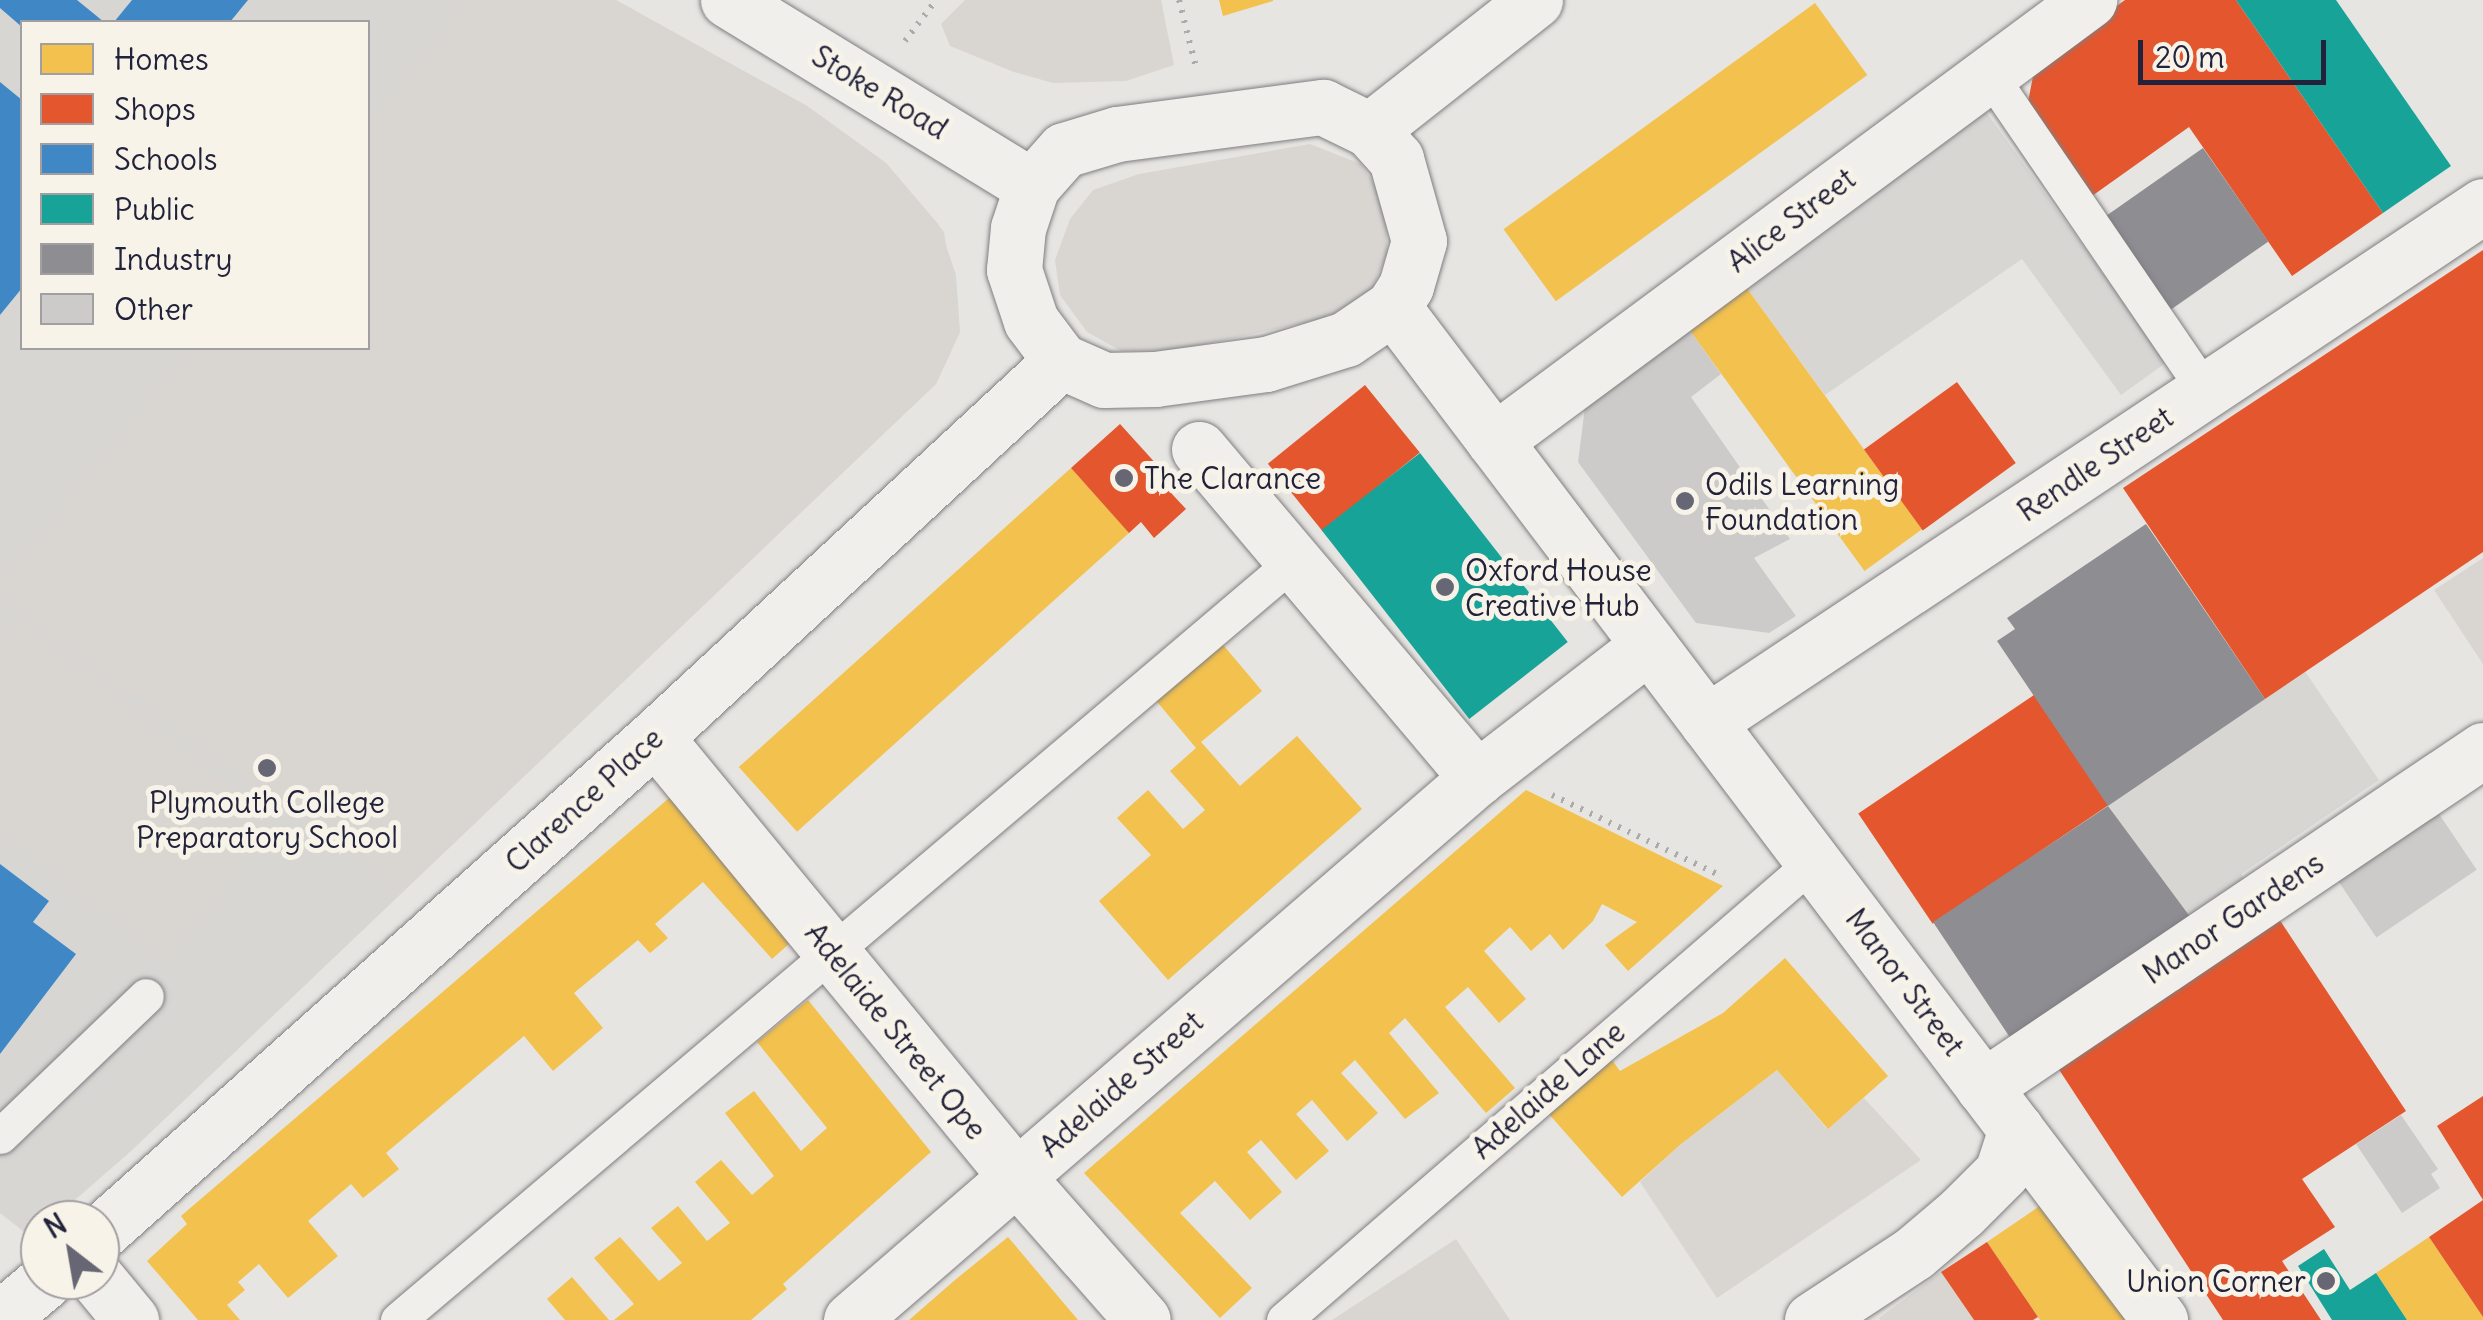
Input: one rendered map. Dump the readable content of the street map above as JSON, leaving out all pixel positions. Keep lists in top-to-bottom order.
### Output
{
  "streets": {
    "street": [
      "Stoke Road",
      "Alice Street",
      "Rendle Street",
      "Clarence Place",
      "Manor Gardens",
      "Manor Street",
      "Adelaide Street Ope",
      "Adelaide Street"
    ],
    "lane": ["Adelaide Lane"]
  },
  "crossings": [
    ["Stoke Road", "Clarence Place"],
    ["Stoke Road", "Manor Street"],
    ["Alice Street", "Manor Street"],
    ["Rendle Street", "Manor Street"],
    ["Clarence Place", "Manor Street"],
    ["Clarence Place", "Adelaide Street Ope"],
    ["Manor Gardens", "Manor Street"],
    ["Manor Street", "Adelaide Lane"],
    ["Adelaide Street Ope", "Adelaide Street"]
  ],
  "places": [
    "The Clarance",
    "Odils Learning Foundation",
    "Oxford House Creative Hub",
    "Plymouth College Preparatory School",
    "Union Corner"
  ],
  "legend": [
    "Homes",
    "Shops",
    "Schools",
    "Public",
    "Industry",
    "Other"
  ],
  "scale_bar": "20 m",
  "north": "top left"
}
